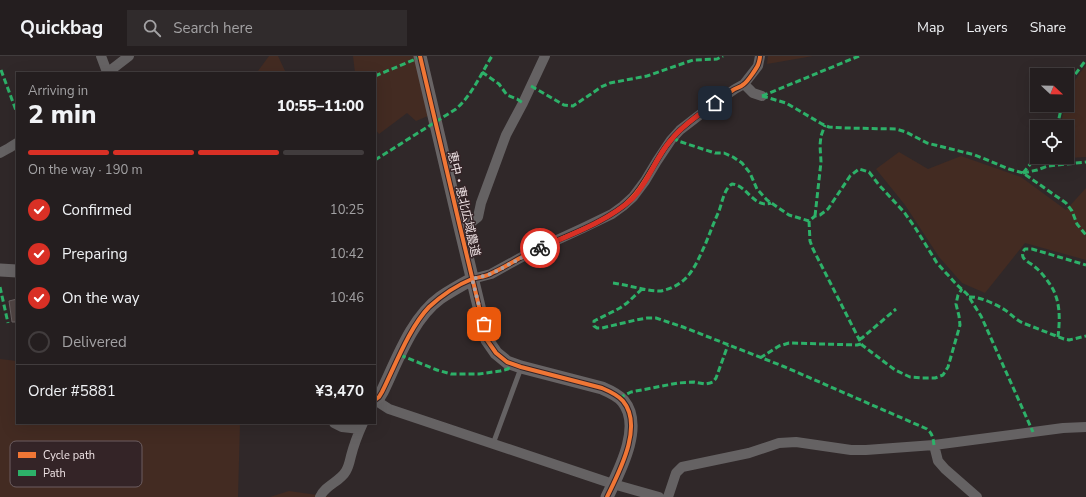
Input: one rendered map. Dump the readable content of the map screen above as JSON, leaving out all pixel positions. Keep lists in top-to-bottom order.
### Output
{
  "streets": {
    "street": ["恵中・恵北広域農道"]
  },
  "legend": ["Cycle path", "Path"],
  "north": "right",
  "page": {
    "header": "Quickbag",
    "search": "Search here",
    "nav": ["Map", "Layers", "Share"],
    "heading": ["2 min", "Arriving in", "10:55–11:00"],
    "panel": ["Order #5881", "¥3,470"],
    "bar": "On the way · 190 m",
    "list": [
      ["Confirmed", "10:25"],
      ["Preparing", "10:42"],
      ["On the way", "10:46"],
      "Delivered"
    ]
  }
}
